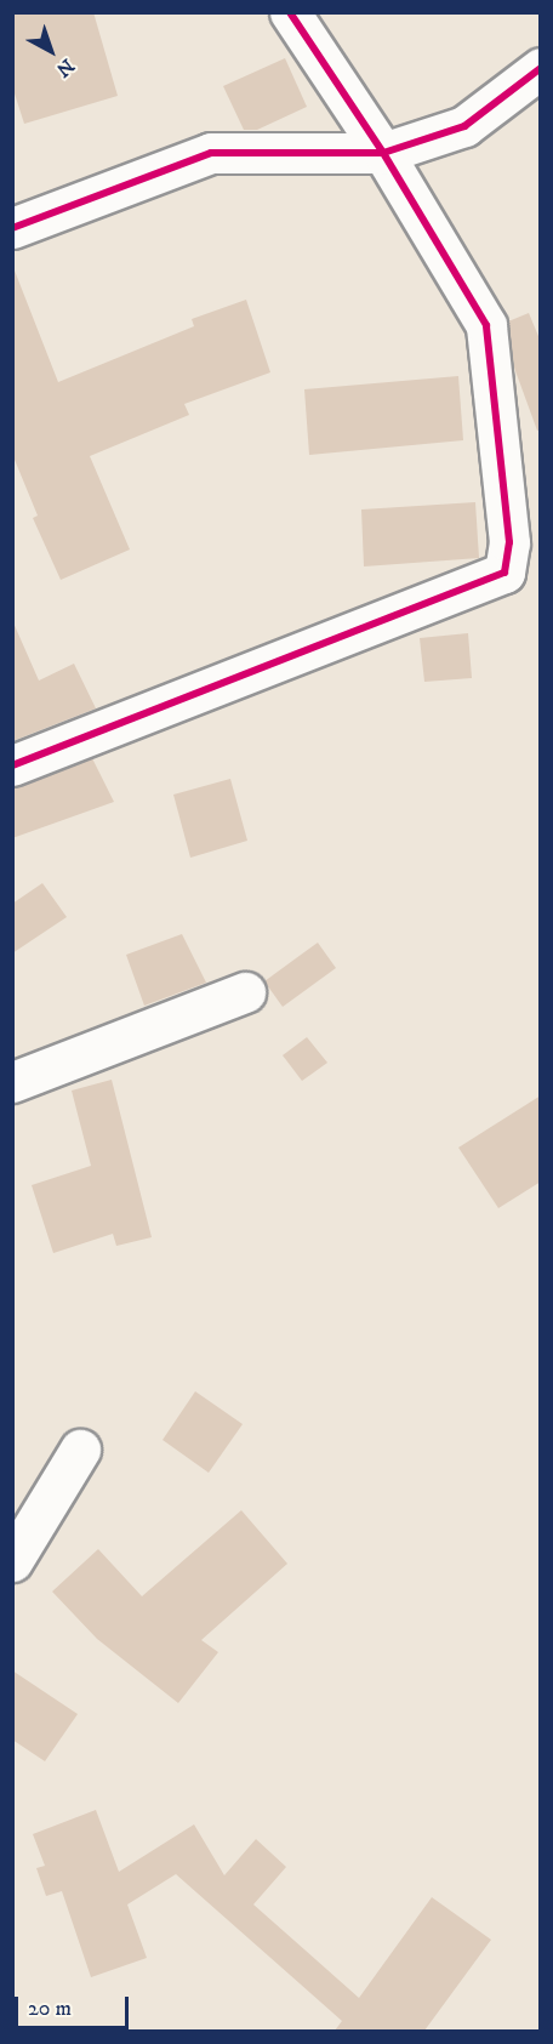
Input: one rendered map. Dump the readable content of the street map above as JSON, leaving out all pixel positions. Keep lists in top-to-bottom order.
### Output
{
  "scale_bar": "20 m",
  "north": "bottom right"
}
